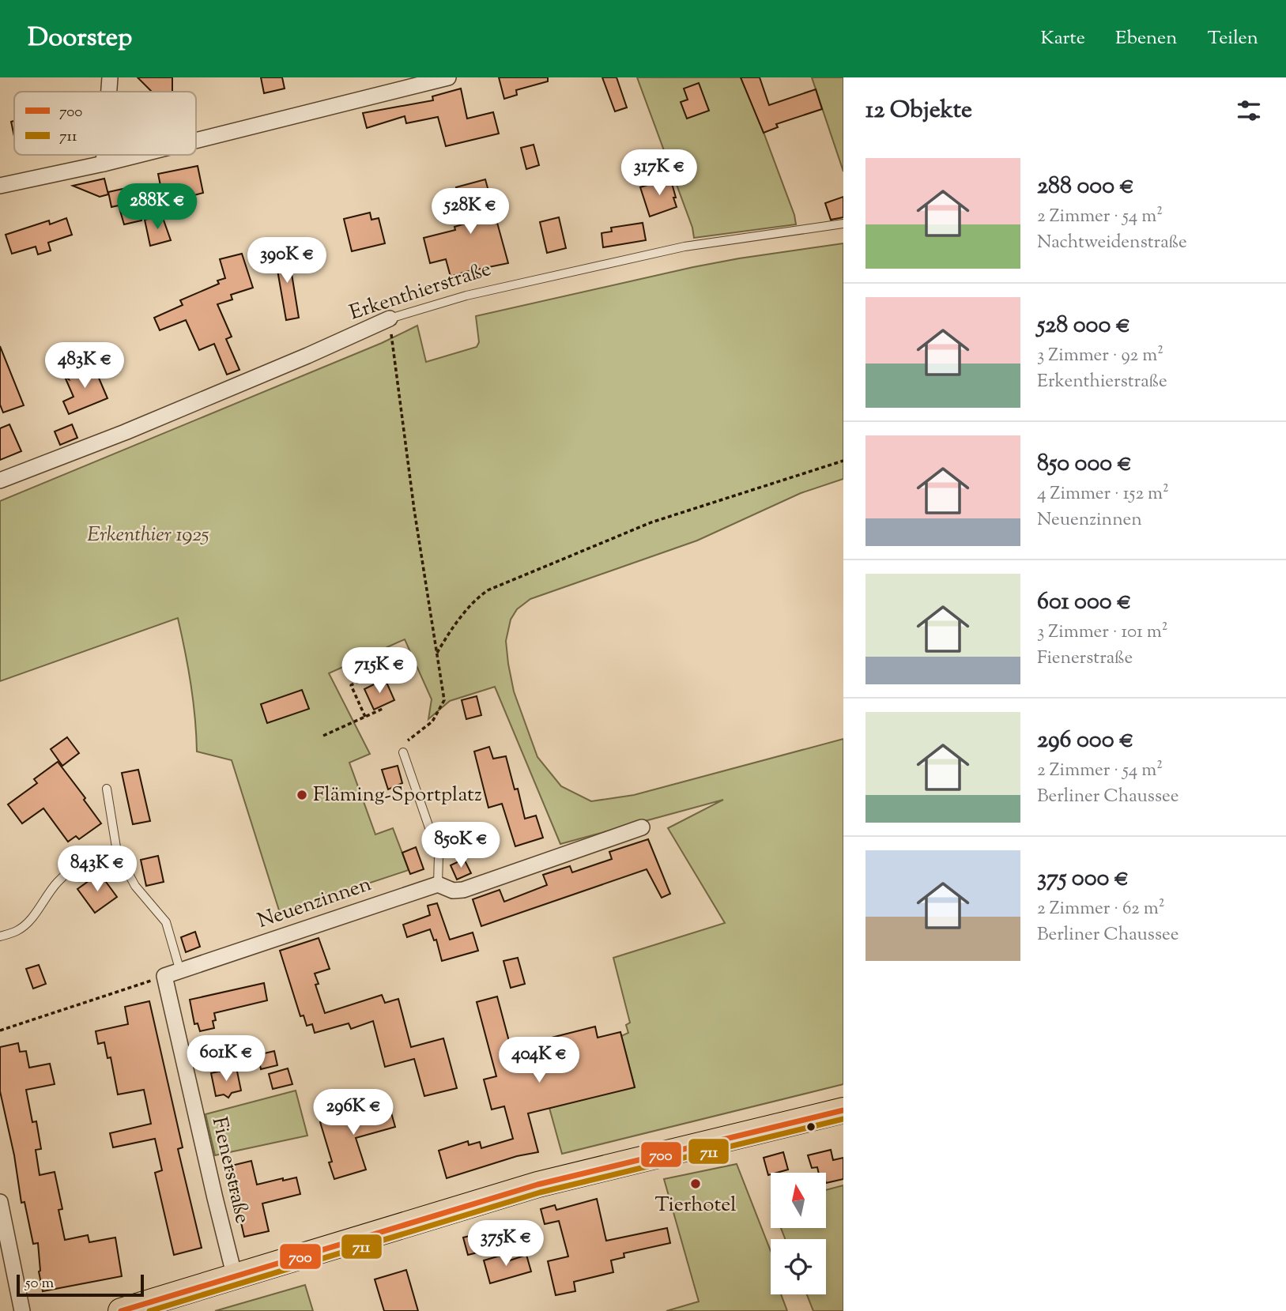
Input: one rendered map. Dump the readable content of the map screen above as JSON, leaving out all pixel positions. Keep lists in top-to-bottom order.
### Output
{
  "streets": {
    "street": ["Erkenthierstraße", "Neuenzinnen", "Fienerstraße"]
  },
  "crossings": [
    ["Neuenzinnen", "Fienerstraße"]
  ],
  "parks": ["Erkenthier 1925"],
  "places": ["Fläming-Sportplatz", "Tierhotel"],
  "lines": ["transit line 700", "transit line 711"],
  "legend": ["700", "711"],
  "scale_bar": "50 m",
  "north": "top",
  "page": {
    "header": "Doorstep",
    "nav": ["Karte", "Ebenen", "Teilen"],
    "heading": "12 Objekte",
    "list": [
      {
        "name": "288 000 €",
        "note": "2 Zimmer · 54 m² · Nachtweidenstraße"
      },
      {
        "name": "528 000 €",
        "note": "3 Zimmer · 92 m² · Erkenthierstraße"
      },
      {
        "name": "850 000 €",
        "note": "4 Zimmer · 152 m² · Neuenzinnen"
      },
      {
        "name": "601 000 €",
        "note": "3 Zimmer · 101 m² · Fienerstraße"
      },
      {
        "name": "296 000 €",
        "note": "2 Zimmer · 54 m² · Berliner Chaussee"
      },
      {
        "name": "375 000 €",
        "note": "2 Zimmer · 62 m² · Berliner Chaussee"
      }
    ],
    "price": [
      "317K €",
      "288K €",
      "528K €",
      "390K €",
      "483K €",
      "715K €",
      "850K €",
      "843K €",
      "601K €",
      "404K €",
      "296K €",
      "375K €"
    ],
    "scale": "50 m"
  }
}
